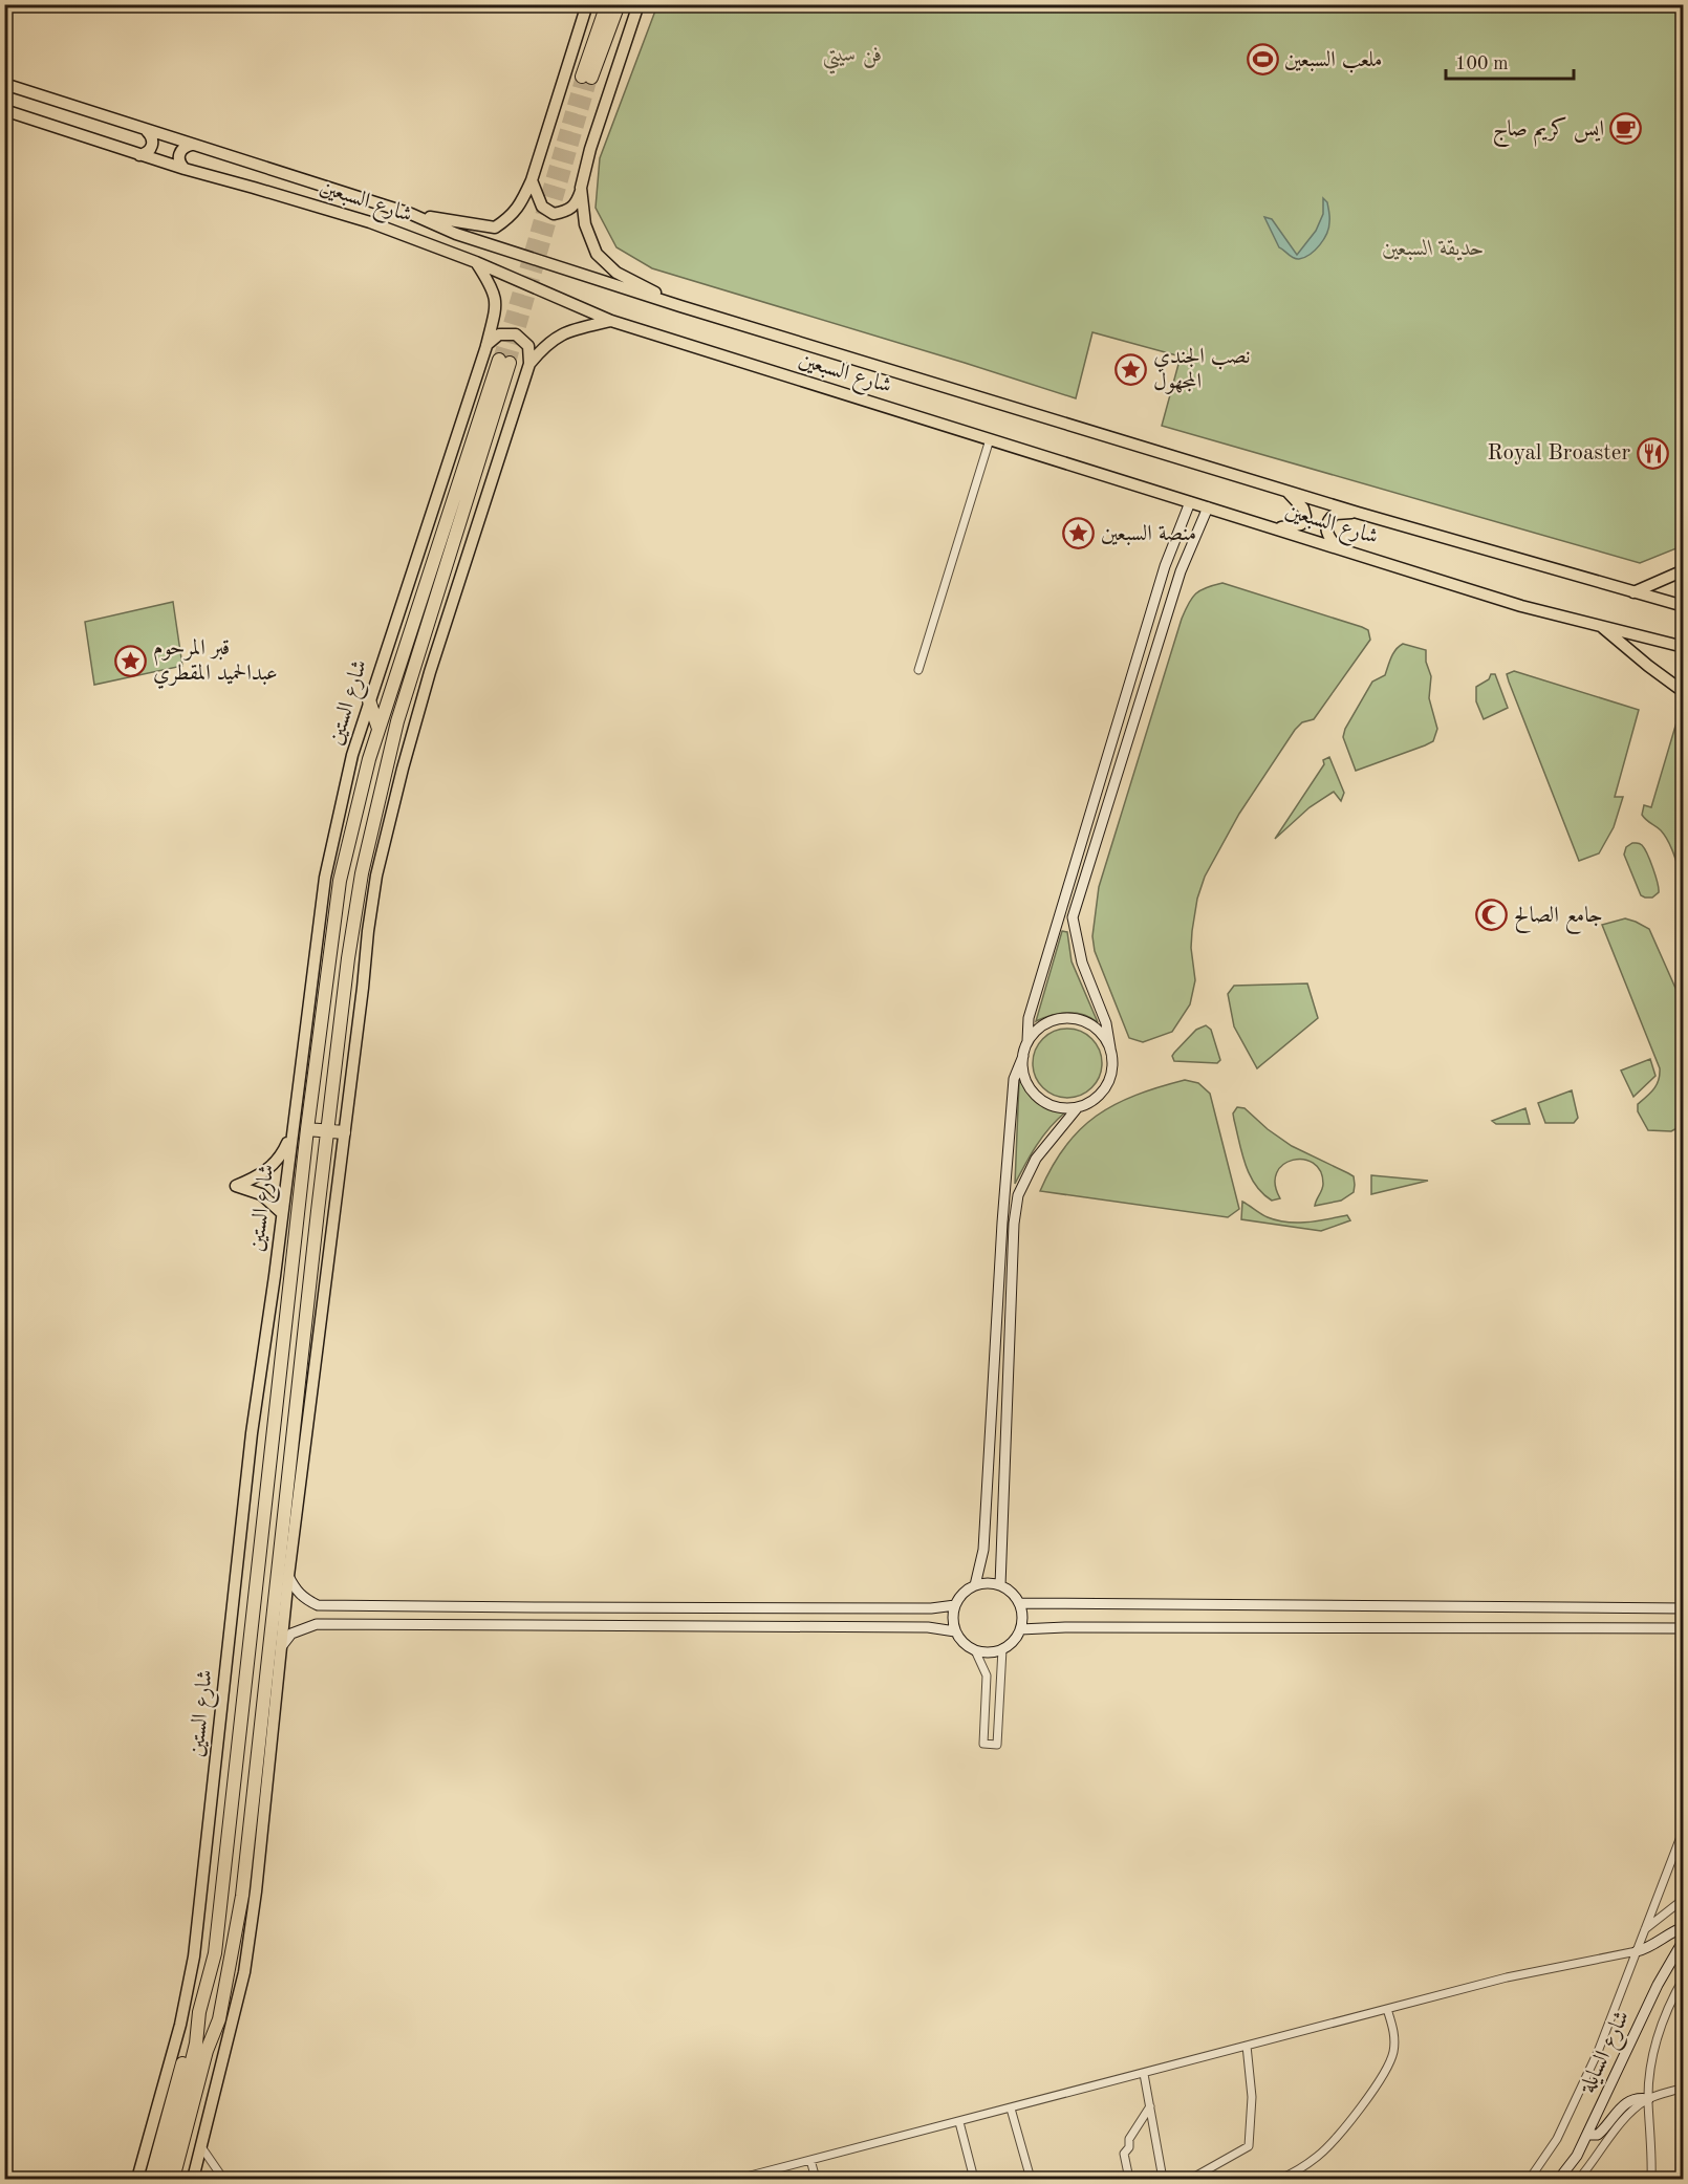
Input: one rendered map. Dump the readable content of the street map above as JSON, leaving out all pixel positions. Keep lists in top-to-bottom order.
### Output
{
  "streets": {
    "highway": ["شارع الستين"],
    "main road": ["شارع السبعين"],
    "street": ["شارع السايلة"]
  },
  "crossings": [
    ["شارع السبعين", "شارع الستين"]
  ],
  "parks": ["فن سيتي", "حديقة السبعين"],
  "places": {
    "sports": ["ملعب السبعين"],
    "cafe": ["ايس كريم صاج"],
    "place": ["نصب الجندي المجهول", "منصة السبعين", "قبر المرحوم عبدالحميد المقطري"],
    "restaurant": ["Royal Broaster"],
    "mosque": ["جامع الصالح"]
  },
  "scale_bar": "100 m"
}
